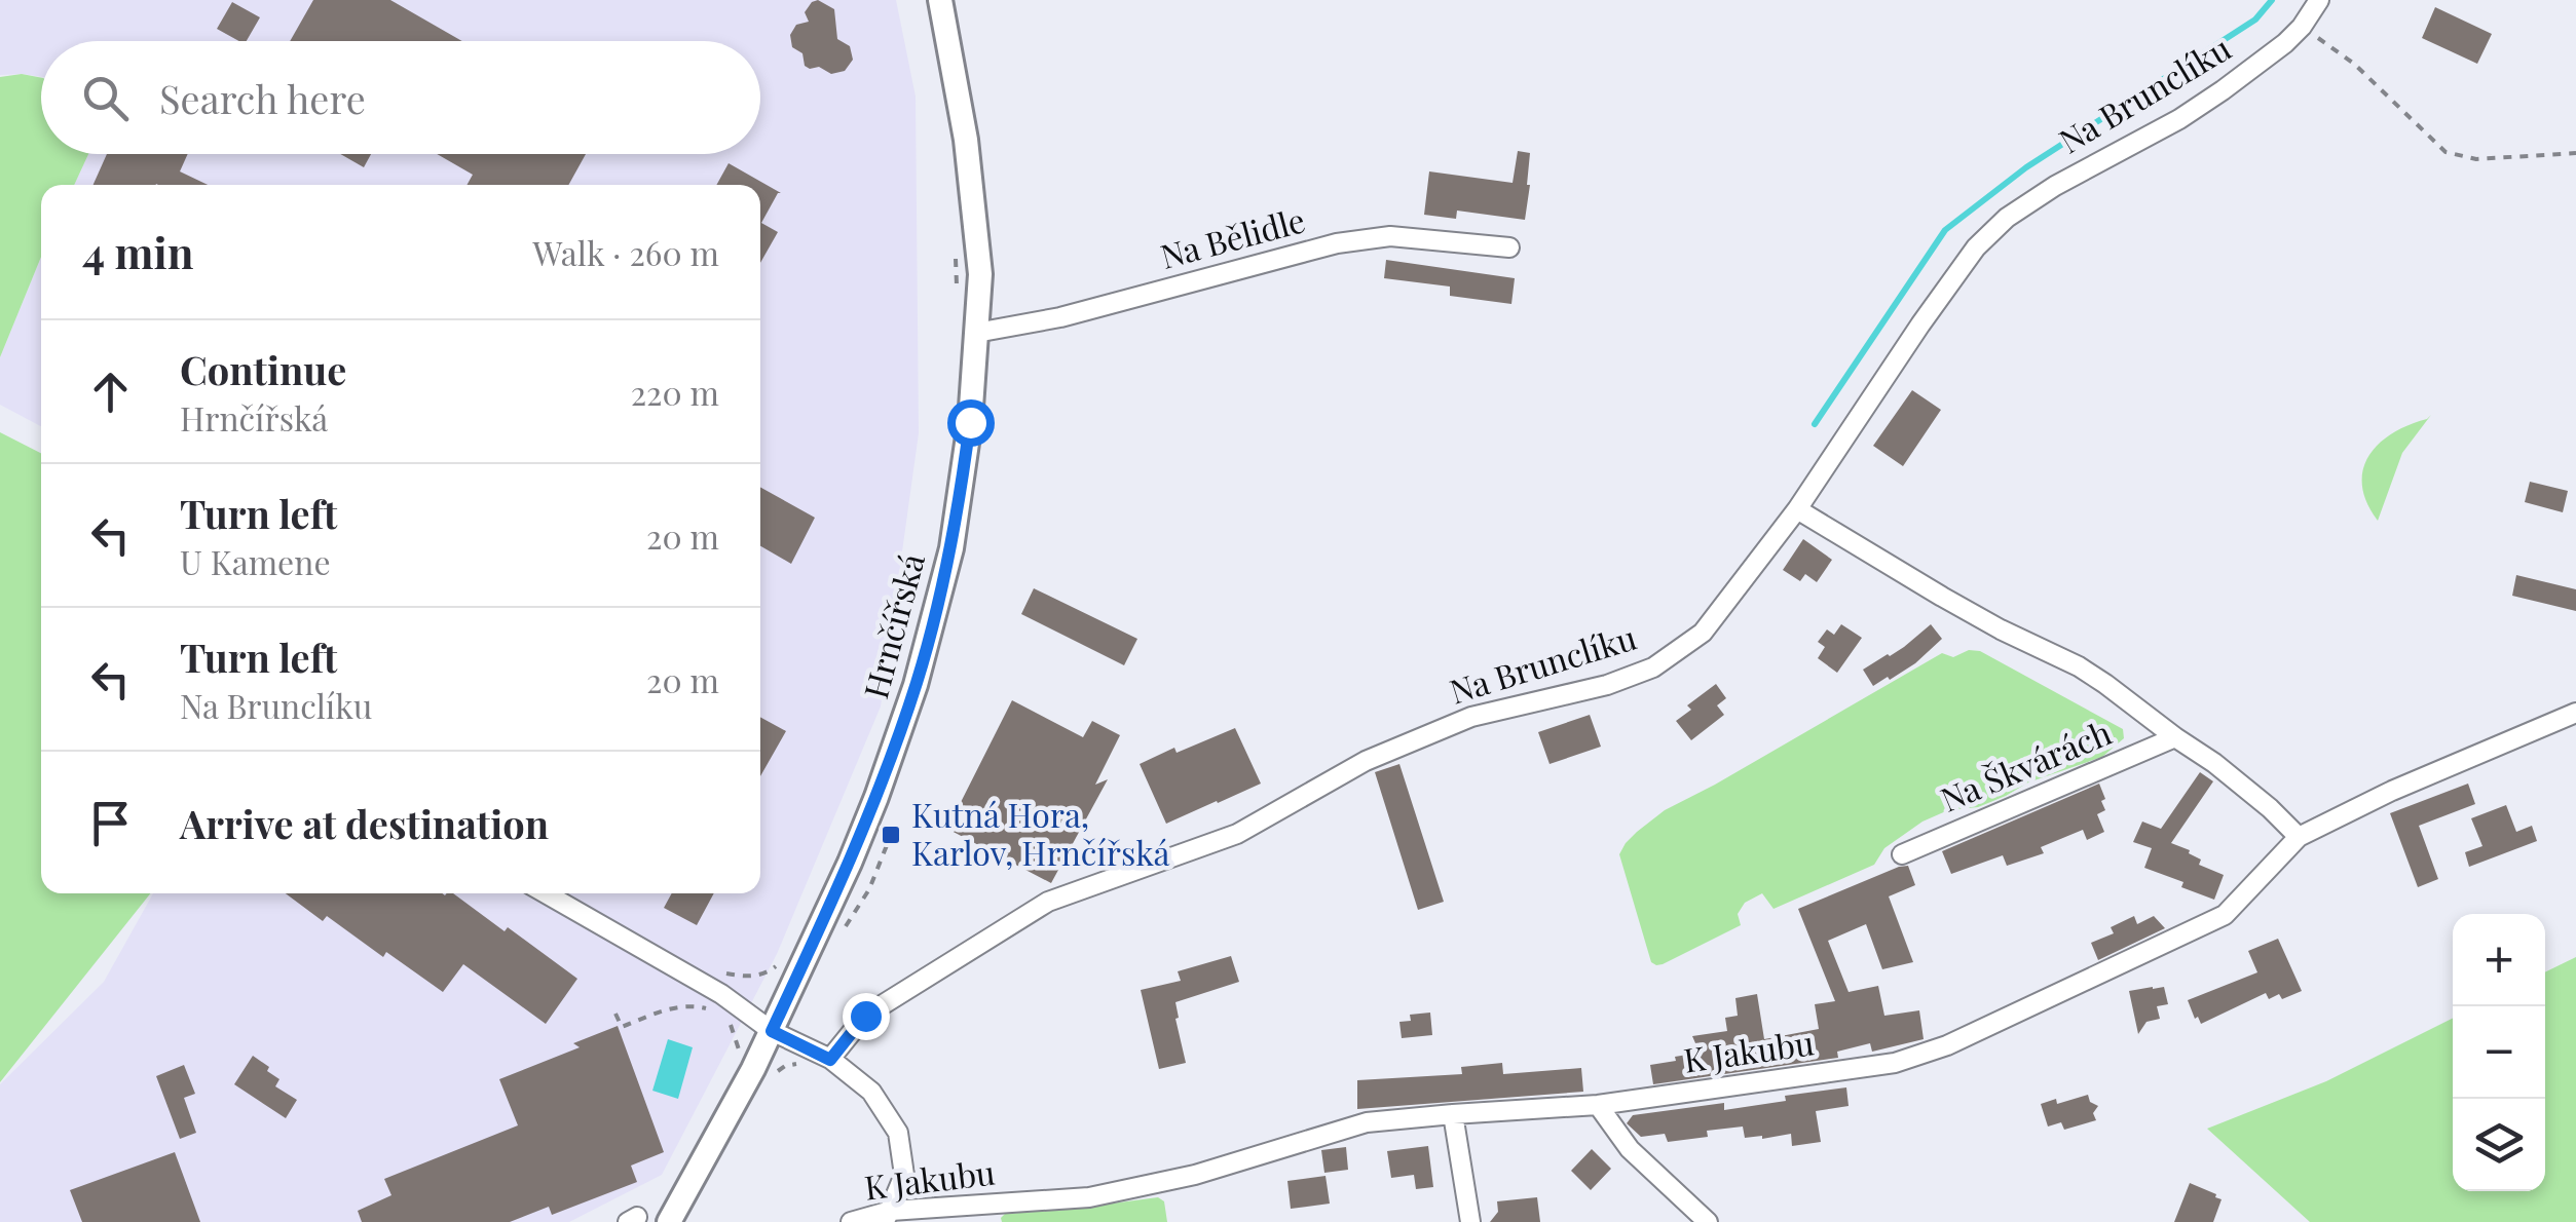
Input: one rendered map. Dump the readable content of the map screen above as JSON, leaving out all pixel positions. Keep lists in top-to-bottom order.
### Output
{
  "streets": {
    "main road": ["Hrnčířská"],
    "street": [
      "Na Brunclíku",
      "Na Bělidle",
      "Na Škvárách",
      "K Jakubu"
    ]
  },
  "crossings": [
    ["Na Bělidle", "Hrnčířská"]
  ],
  "places": {
    "transit": ["Kutná Hora, Karlov, Hrnčířská"]
  },
  "page": {
    "search": "Search here",
    "heading": ["4 min", "Walk · 260 m"],
    "list": [
      ["Continue", "Hrnčířská", "220 m"],
      ["Turn left", "U Kamene", "20 m"],
      ["Turn left", "Na Brunclíku", "20 m"],
      "Arrive at destination"
    ],
    "map_buttons": ["+", "−"]
  }
}
